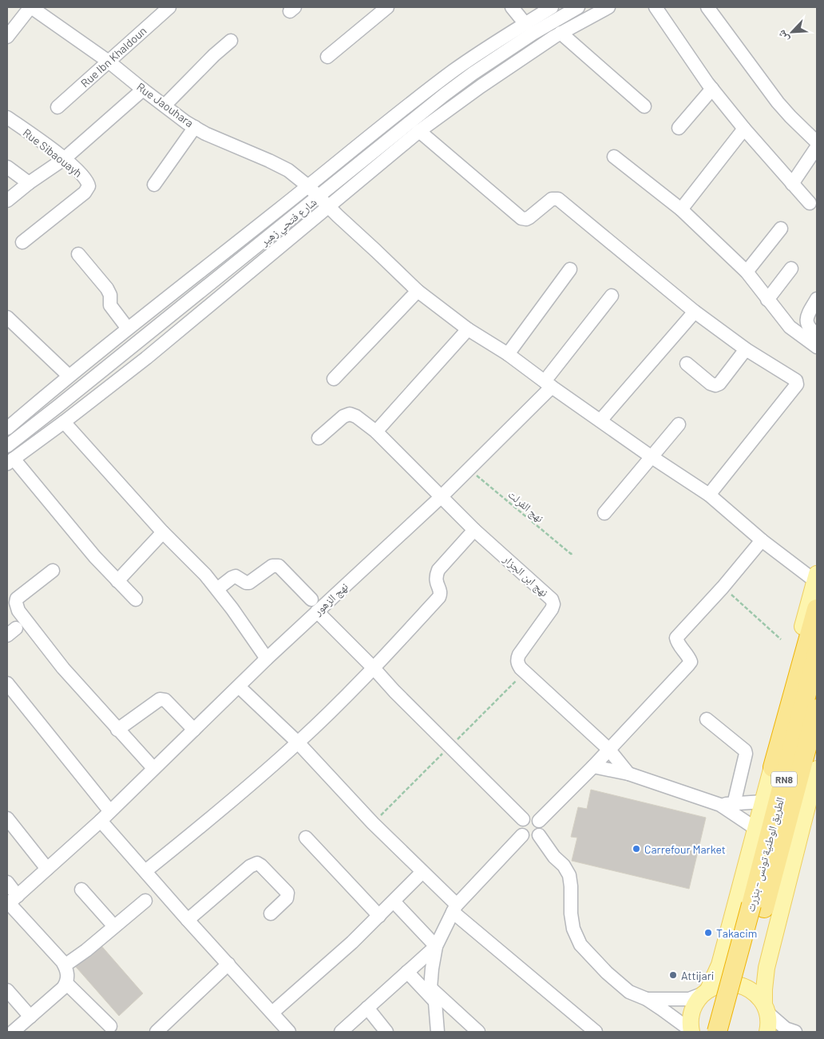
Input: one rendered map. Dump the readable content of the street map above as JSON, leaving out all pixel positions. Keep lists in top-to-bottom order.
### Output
{
  "streets": {
    "highway": ["RN8", "الطريق الوطنية تونس - بنزرت"],
    "street": [
      "Rue Ibn Khaldoun",
      "Rue Jaouhara",
      "Rue Sibaouayh",
      "شارع فتحي زهير",
      "نهج ابن الجزار",
      "نهج الزهور"
    ],
    "path": ["نهج الفرلت"]
  },
  "crossings": [
    ["Rue Ibn Khaldoun", "Rue Jaouhara"],
    ["Rue Jaouhara", "شارع فتحي زهير"],
    ["Rue Jaouhara", "نهج الزهور"],
    ["نهج الفرلت", "نهج الزهور"],
    ["نهج ابن الجزار", "نهج الزهور"]
  ],
  "places": ["Carrefour Market", "Takacim", "Attijari"],
  "north": "bottom left"
}
